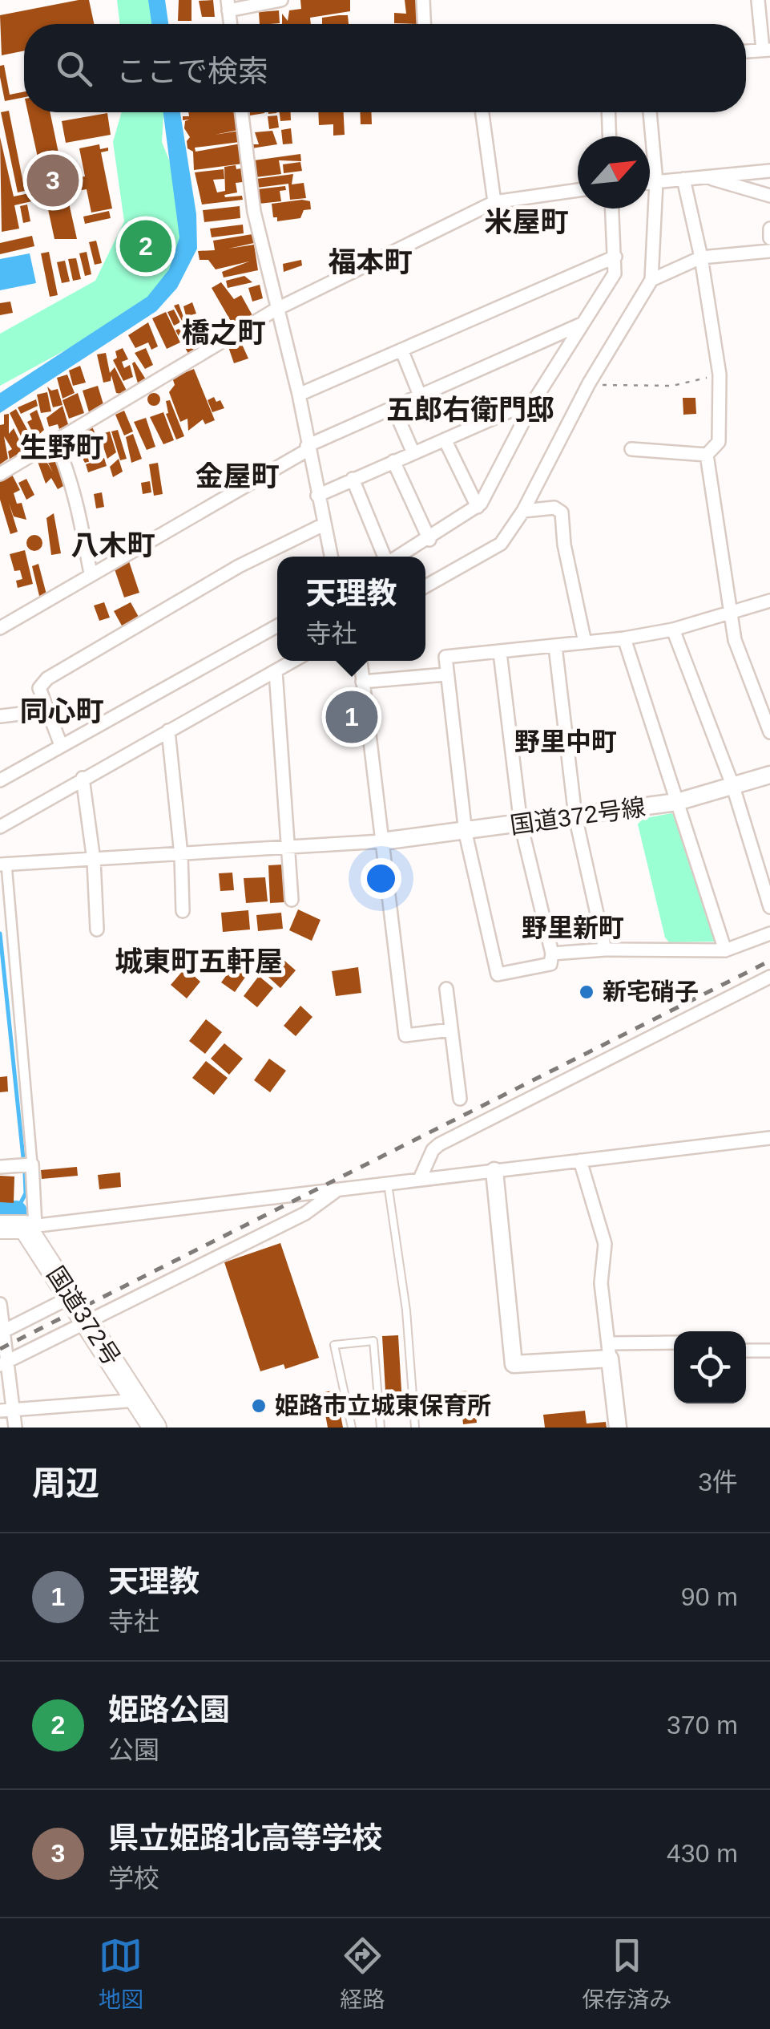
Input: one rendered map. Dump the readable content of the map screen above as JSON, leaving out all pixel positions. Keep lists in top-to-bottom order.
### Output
{
  "streets": {
    "highway": ["国道372号"],
    "street": ["国道372号線"]
  },
  "districts": [
    "米屋町",
    "福本町",
    "橋之町",
    "五郎右衛門邸",
    "生野町",
    "金屋町",
    "八木町",
    "同心町",
    "野里中町",
    "野里新町",
    "城東町五軒屋"
  ],
  "places": ["新宅硝子", "姫路市立城東保育所"],
  "north": "top right",
  "page": {
    "search": "ここで検索",
    "pins": ["3", "2", "1"],
    "popup": ["天理教", "寺社"],
    "heading": ["周辺", "3件"],
    "list": [
      {
        "mark": "1",
        "name": "天理教",
        "note": "寺社",
        "value": "90 m"
      },
      {
        "mark": "2",
        "name": "姫路公園",
        "note": "公園",
        "value": "370 m"
      },
      {
        "mark": "3",
        "name": "県立姫路北高等学校",
        "note": "学校",
        "value": "430 m"
      }
    ],
    "nav": ["地図", "経路", "保存済み"]
  }
}
